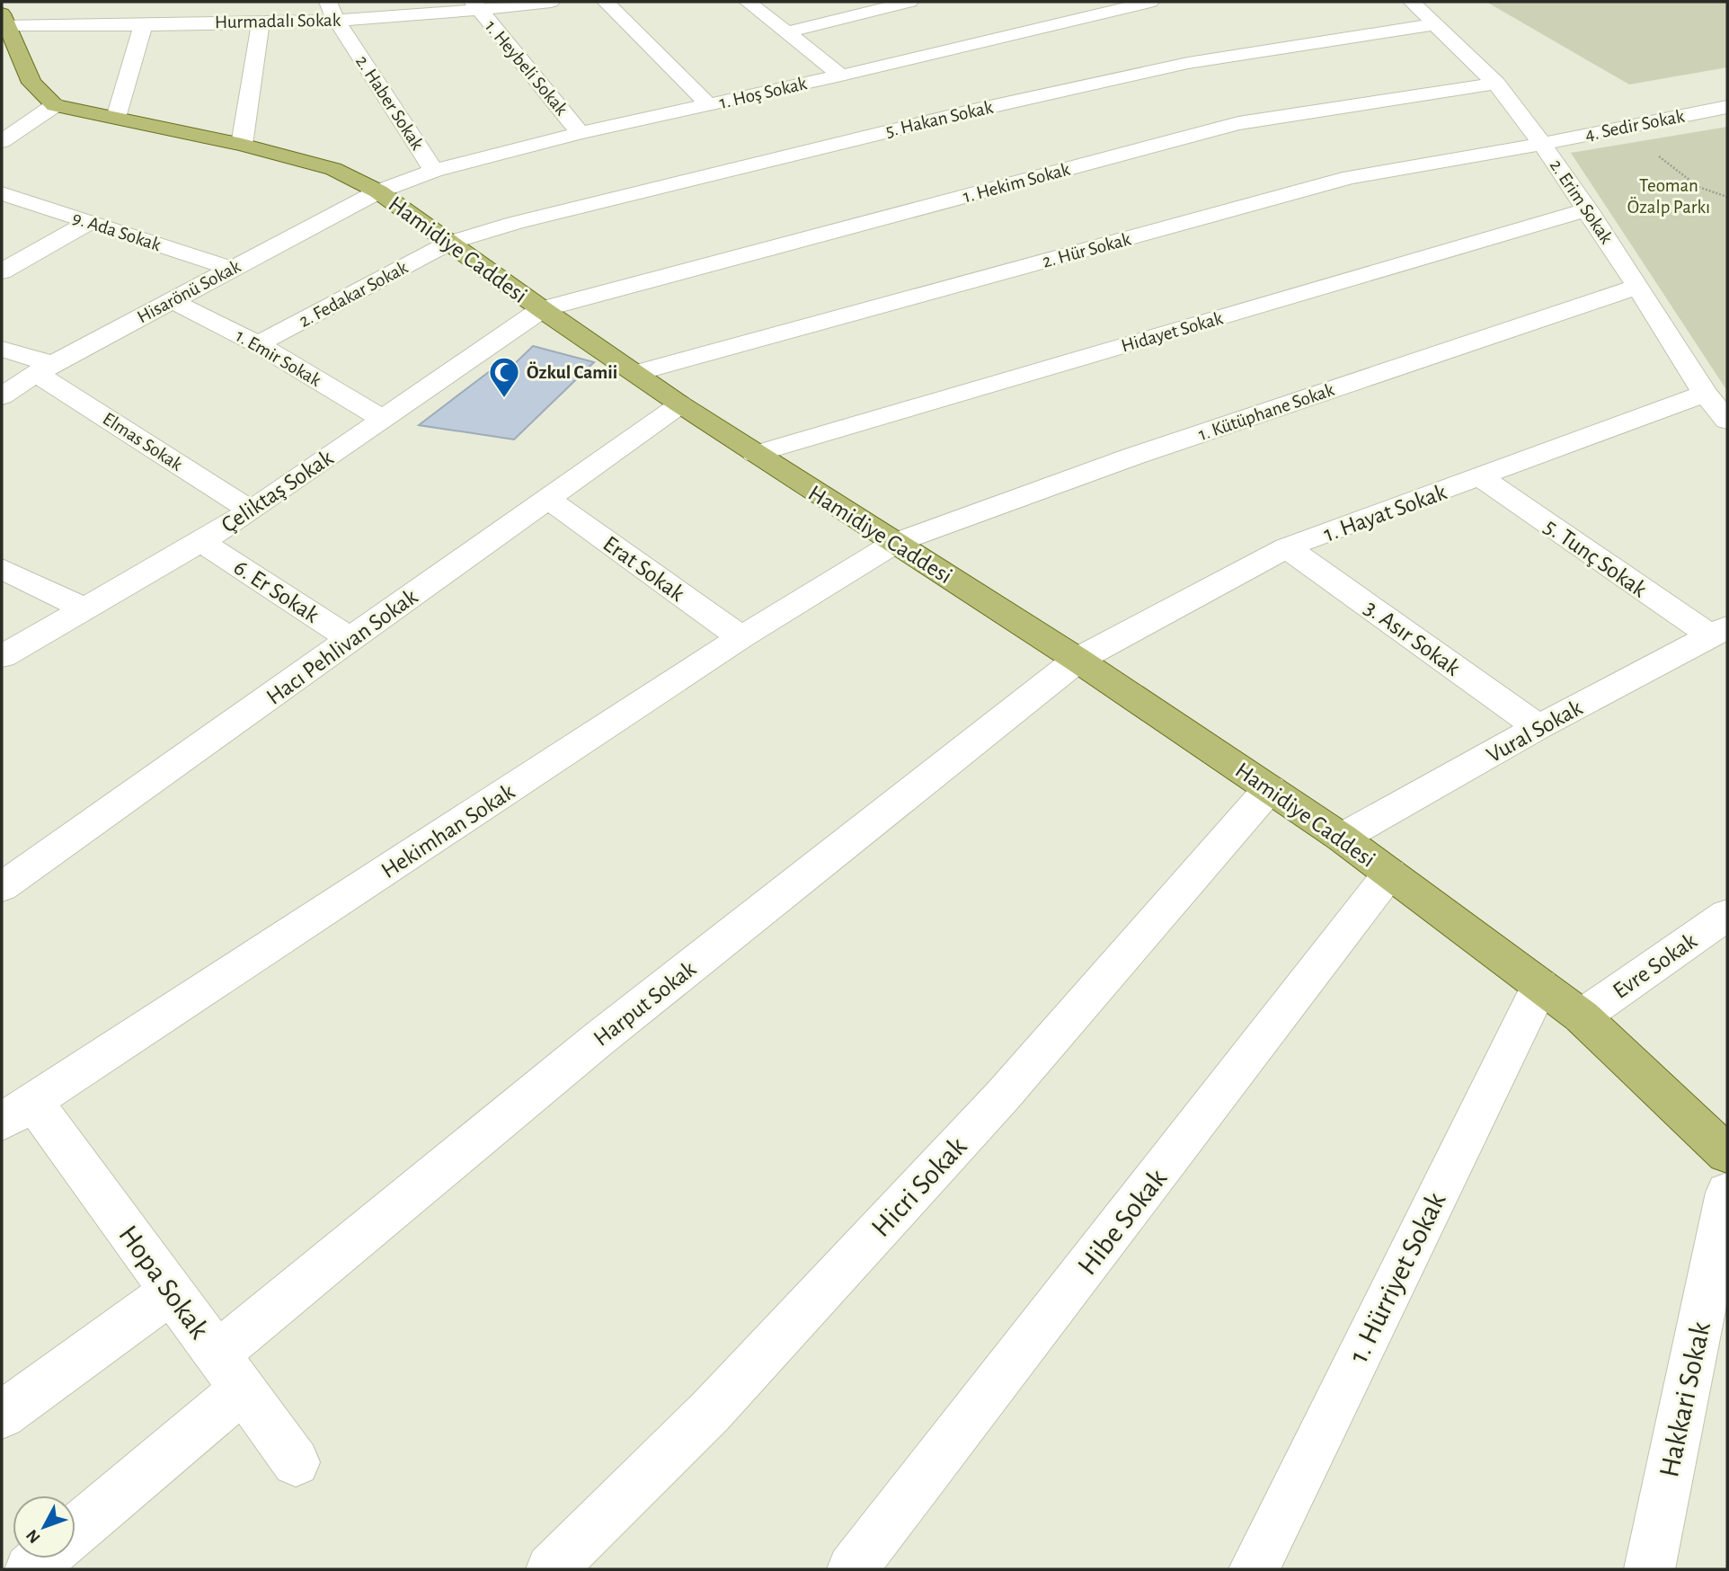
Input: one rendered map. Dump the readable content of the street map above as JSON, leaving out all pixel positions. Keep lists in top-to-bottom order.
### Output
{
  "streets": {
    "main road": ["Hamidiye Caddesi"],
    "street": [
      "Hurmadalı Sokak",
      "1. Heybeli Sokak",
      "1. Hoş Sokak",
      "2. Haber Sokak",
      "5. Hakan Sokak",
      "4. Sedir Sokak",
      "1. Hekim Sokak",
      "2. Erim Sokak",
      "9. Ada Sokak",
      "2. Hür Sokak",
      "Hisarönü Sokak",
      "2. Fedakar Sokak",
      "Hidayet Sokak",
      "1. Emir Sokak",
      "1. Kütüphane Sokak",
      "Elmas Sokak",
      "Çeliktaş Sokak",
      "1. Hayat Sokak",
      "5. Tunç Sokak",
      "Erat Sokak",
      "6. Er Sokak",
      "3. Asır Sokak",
      "Hacı Pehlivan Sokak",
      "Vural Sokak",
      "Hekimhan Sokak",
      "Evre Sokak",
      "Harput Sokak",
      "Hicri Sokak",
      "Hibe Sokak",
      "1. Hürriyet Sokak",
      "Hopa Sokak",
      "Hakkari Sokak"
    ]
  },
  "crossings": [
    ["Hurmadalı Sokak", "1. Heybeli Sokak"],
    ["Hurmadalı Sokak", "2. Haber Sokak"],
    ["1. Heybeli Sokak", "1. Hoş Sokak"],
    ["1. Hoş Sokak", "2. Haber Sokak"],
    ["1. Hoş Sokak", "Hamidiye Caddesi"],
    ["1. Hoş Sokak", "Hisarönü Sokak"],
    ["5. Hakan Sokak", "2. Erim Sokak"],
    ["5. Hakan Sokak", "Hamidiye Caddesi"],
    ["5. Hakan Sokak", "2. Fedakar Sokak"],
    ["4. Sedir Sokak", "2. Erim Sokak"],
    ["4. Sedir Sokak", "2. Hür Sokak"],
    ["1. Hekim Sokak", "2. Erim Sokak"],
    ["1. Hekim Sokak", "Hamidiye Caddesi"],
    ["1. Hekim Sokak", "Çeliktaş Sokak"],
    ["2. Erim Sokak", "2. Hür Sokak"],
    ["2. Erim Sokak", "Hidayet Sokak"],
    ["2. Erim Sokak", "1. Kütüphane Sokak"],
    ["2. Erim Sokak", "1. Hayat Sokak"],
    ["9. Ada Sokak", "Hisarönü Sokak"],
    ["Hamidiye Caddesi", "2. Hür Sokak"],
    ["Hamidiye Caddesi", "Hisarönü Sokak"],
    ["Hamidiye Caddesi", "2. Fedakar Sokak"],
    ["Hamidiye Caddesi", "Hidayet Sokak"],
    ["Hamidiye Caddesi", "1. Kütüphane Sokak"],
    ["Hamidiye Caddesi", "Çeliktaş Sokak"],
    ["Hamidiye Caddesi", "1. Hayat Sokak"],
    ["Hamidiye Caddesi", "Hacı Pehlivan Sokak"],
    ["Hamidiye Caddesi", "Vural Sokak"],
    ["Hamidiye Caddesi", "Hekimhan Sokak"],
    ["Hamidiye Caddesi", "Evre Sokak"],
    ["Hamidiye Caddesi", "Harput Sokak"],
    ["Hamidiye Caddesi", "Hicri Sokak"],
    ["Hamidiye Caddesi", "Hibe Sokak"],
    ["Hamidiye Caddesi", "1. Hürriyet Sokak"],
    ["Hisarönü Sokak", "1. Emir Sokak"],
    ["Hisarönü Sokak", "Elmas Sokak"],
    ["2. Fedakar Sokak", "1. Emir Sokak"],
    ["1. Emir Sokak", "Çeliktaş Sokak"],
    ["1. Kütüphane Sokak", "Hekimhan Sokak"],
    ["Elmas Sokak", "Çeliktaş Sokak"],
    ["Çeliktaş Sokak", "6. Er Sokak"],
    ["1. Hayat Sokak", "5. Tunç Sokak"],
    ["1. Hayat Sokak", "3. Asır Sokak"],
    ["1. Hayat Sokak", "Harput Sokak"],
    ["5. Tunç Sokak", "Vural Sokak"],
    ["Erat Sokak", "Hacı Pehlivan Sokak"],
    ["Erat Sokak", "Hekimhan Sokak"],
    ["6. Er Sokak", "Hacı Pehlivan Sokak"],
    ["3. Asır Sokak", "Vural Sokak"],
    ["Hekimhan Sokak", "Hopa Sokak"],
    ["Harput Sokak", "Hopa Sokak"]
  ],
  "parks": ["Teoman Özalp Parkı"],
  "places": {
    "mosque": ["Özkul Camii"]
  },
  "north": "bottom left"
}
